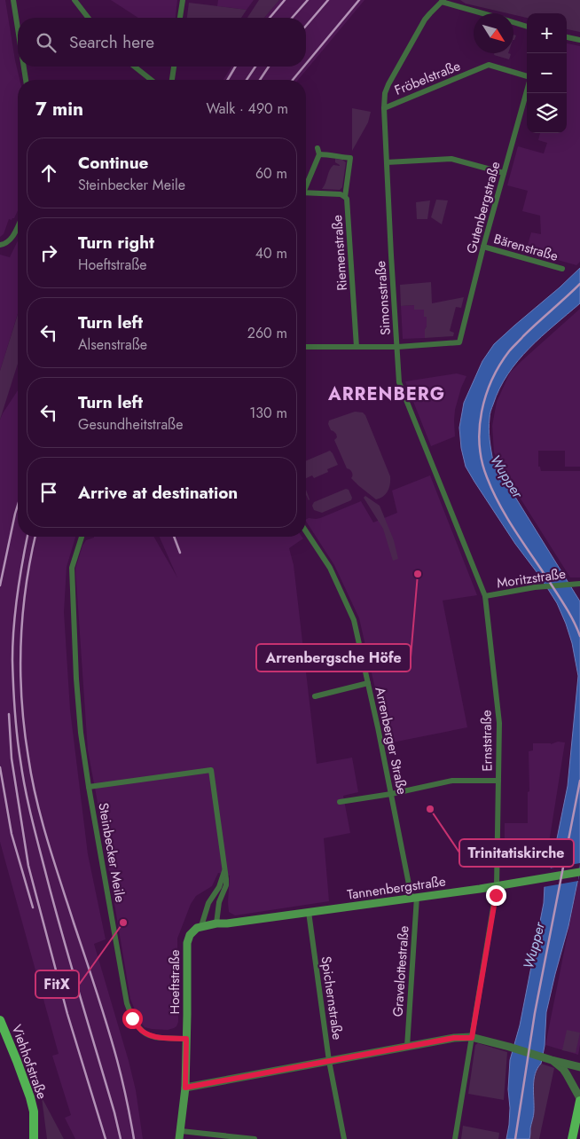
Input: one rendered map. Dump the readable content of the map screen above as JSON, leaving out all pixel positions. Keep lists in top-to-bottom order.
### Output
{
  "streets": {
    "main road": ["Tannenbergstraße", "Hoeftstraße", "Viehhofstraße"],
    "street": [
      "Fröbelstraße",
      "Gutenbergstraße",
      "Bärenstraße",
      "Riemenstraße",
      "Simonsstraße",
      "Moritzstraße",
      "Arrenberger Straße",
      "Ernststraße",
      "Steinbecker Meile",
      "Gravelottestraße",
      "Spichernstraße"
    ]
  },
  "crossings": [
    ["Fröbelstraße", "Simonsstraße"],
    ["Gutenbergstraße", "Bärenstraße"],
    ["Gutenbergstraße", "Simonsstraße"],
    ["Simonsstraße", "Moritzstraße"],
    ["Simonsstraße", "Ernststraße"],
    ["Moritzstraße", "Ernststraße"],
    ["Arrenberger Straße", "Tannenbergstraße"],
    ["Arrenberger Straße", "Gravelottestraße"],
    ["Ernststraße", "Tannenbergstraße"],
    ["Steinbecker Meile", "Tannenbergstraße"],
    ["Steinbecker Meile", "Hoeftstraße"],
    ["Tannenbergstraße", "Gravelottestraße"],
    ["Tannenbergstraße", "Spichernstraße"]
  ],
  "districts": ["ARRENBERG"],
  "water": ["Wupper"],
  "places": ["Arrenbergsche Höfe", "Trinitatiskirche", "FitX"],
  "north": "bottom right",
  "page": {
    "map_buttons": ["+", "−"],
    "search": "Search here",
    "heading": ["7 min", "Walk · 490 m"],
    "list": [
      ["Continue", "Steinbecker Meile", "60 m"],
      ["Turn right", "Hoeftstraße", "40 m"],
      ["Turn left", "Alsenstraße", "260 m"],
      ["Turn left", "Gesundheitstraße", "130 m"],
      "Arrive at destination"
    ]
  }
}
